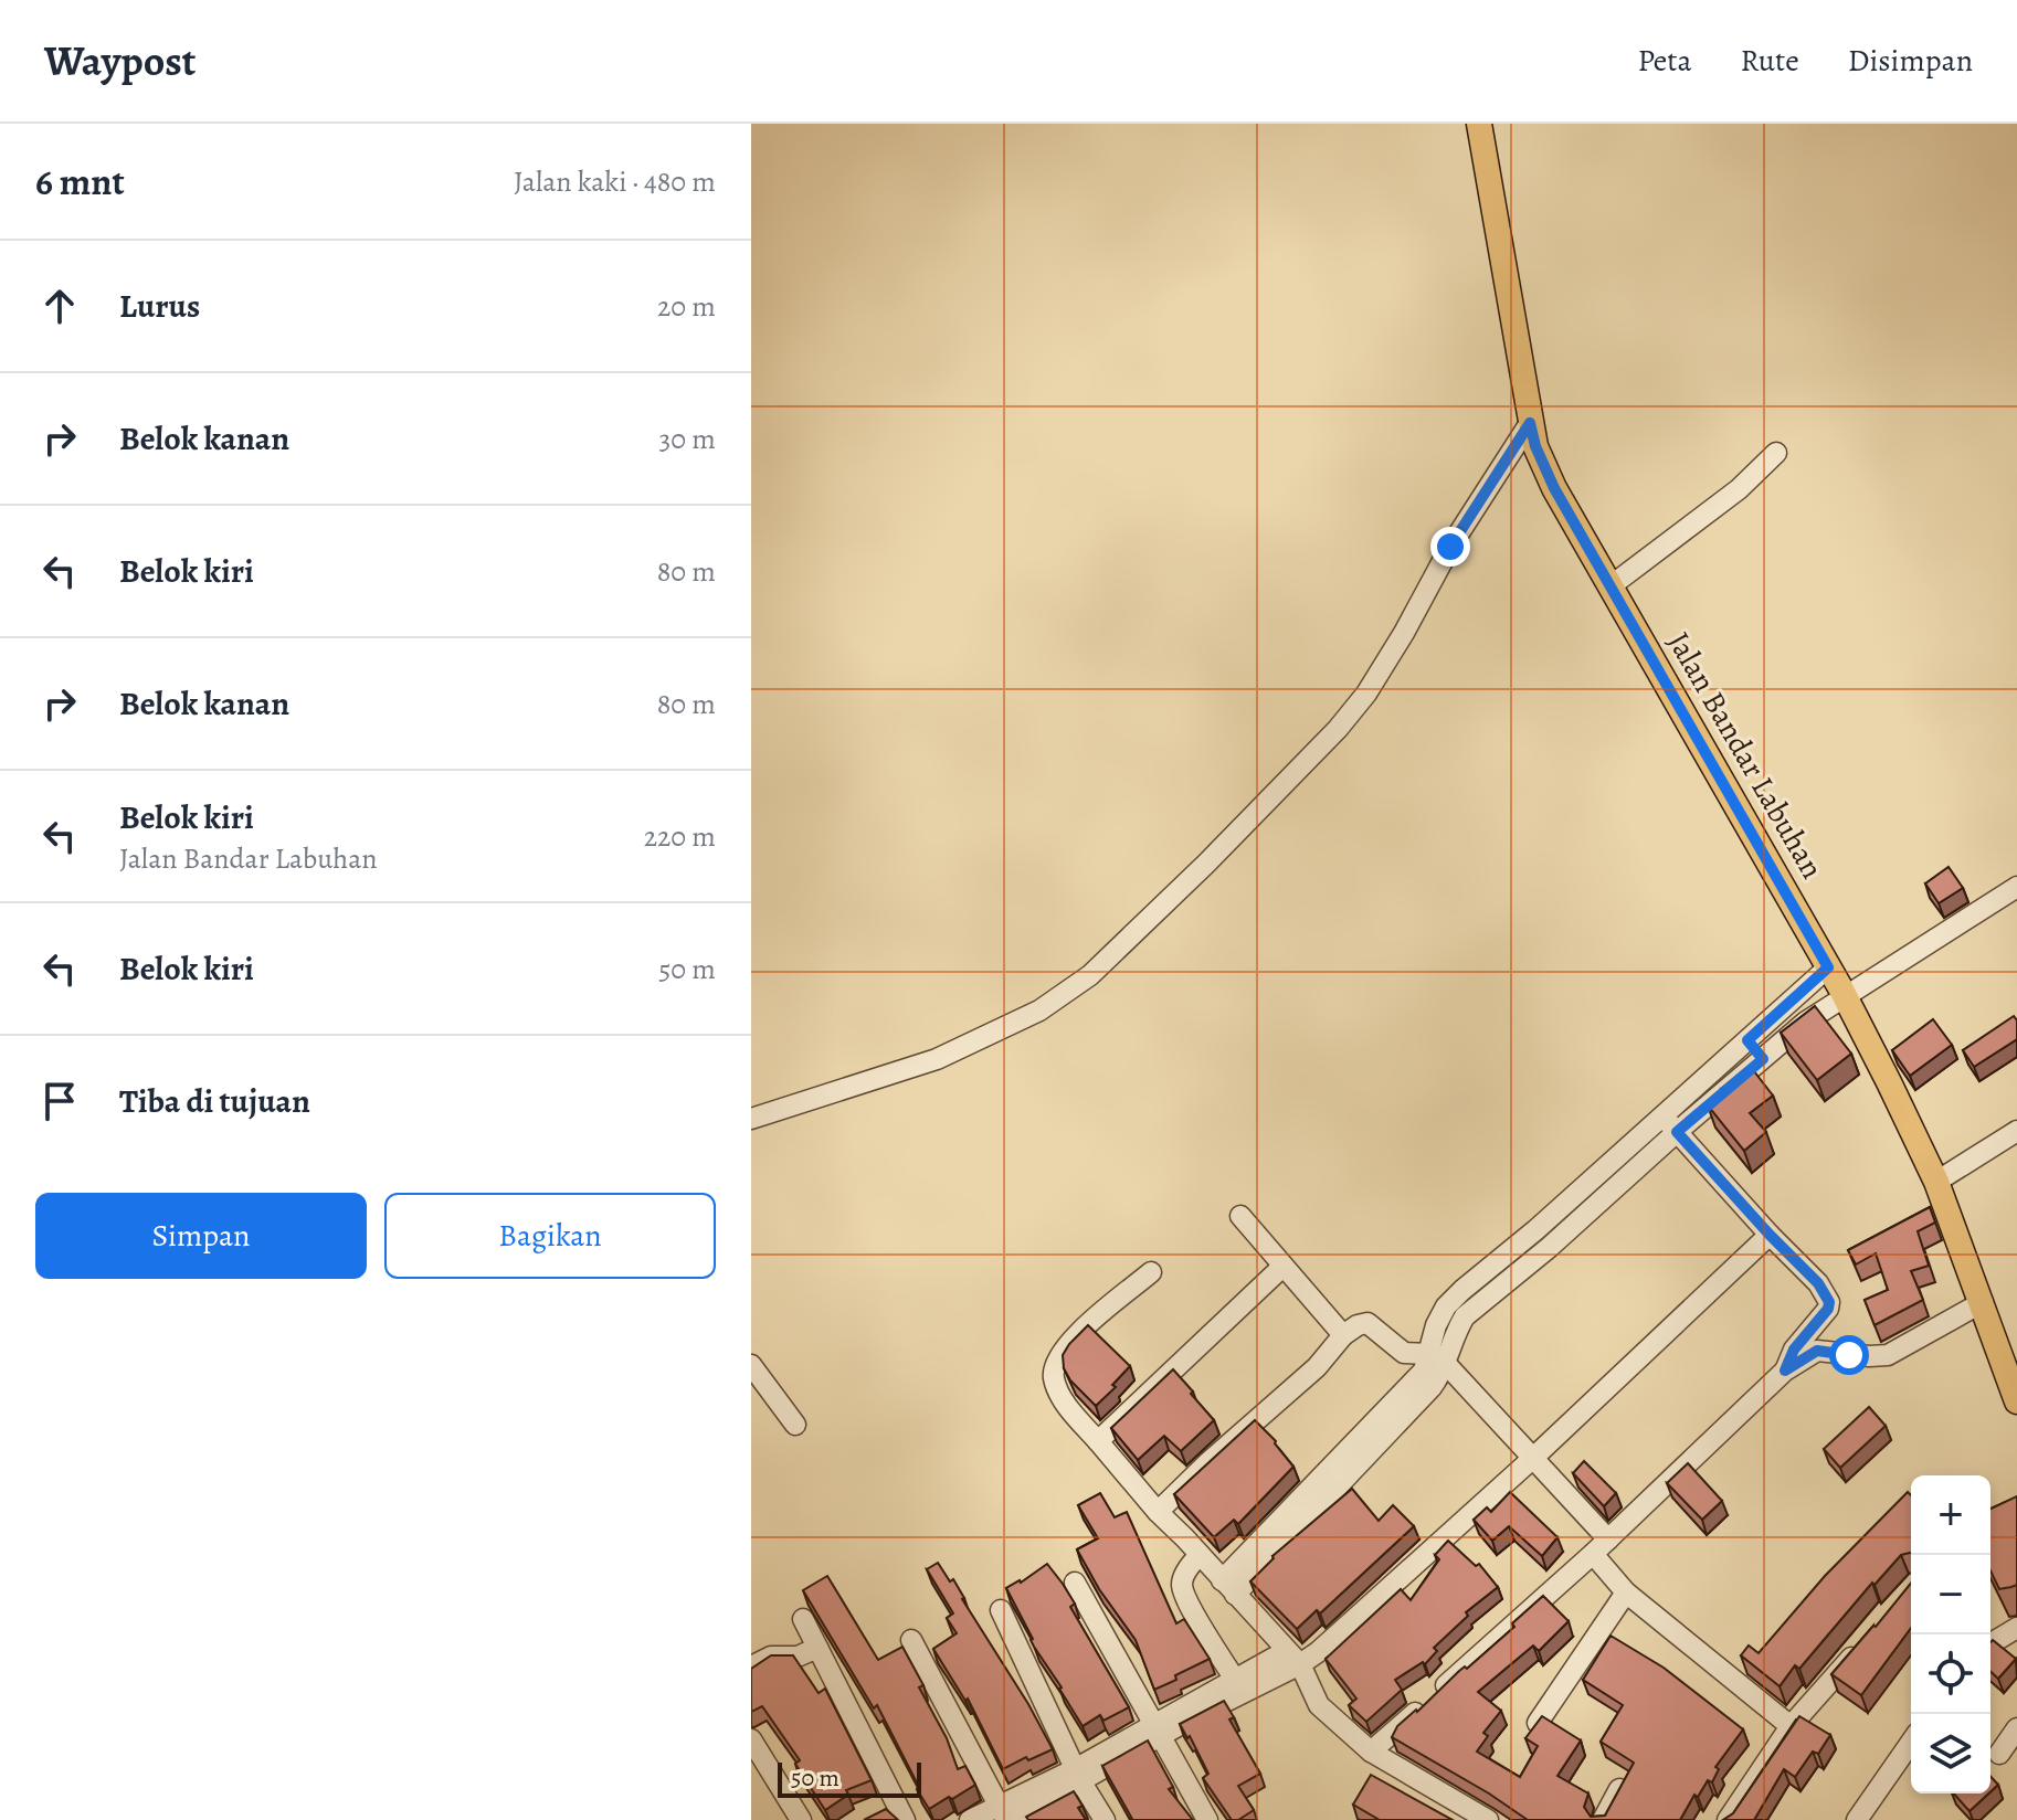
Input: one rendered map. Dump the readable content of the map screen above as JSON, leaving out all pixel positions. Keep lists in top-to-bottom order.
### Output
{
  "streets": {
    "main road": ["Jalan Bandar Labuhan"]
  },
  "scale_bar": "50 m",
  "page": {
    "header": "Waypost",
    "nav": ["Peta", "Rute", "Disimpan"],
    "heading": ["6 mnt", "Jalan kaki · 480 m"],
    "list": [
      ["Lurus", "20 m"],
      ["Belok kanan", "30 m"],
      ["Belok kiri", "80 m"],
      ["Belok kanan", "80 m"],
      ["Belok kiri", "Jalan Bandar Labuhan", "220 m"],
      ["Belok kiri", "50 m"],
      "Tiba di tujuan"
    ],
    "buttons": ["Simpan", "Bagikan"],
    "map_buttons": ["+", "−"],
    "scale": "50 m"
  }
}
